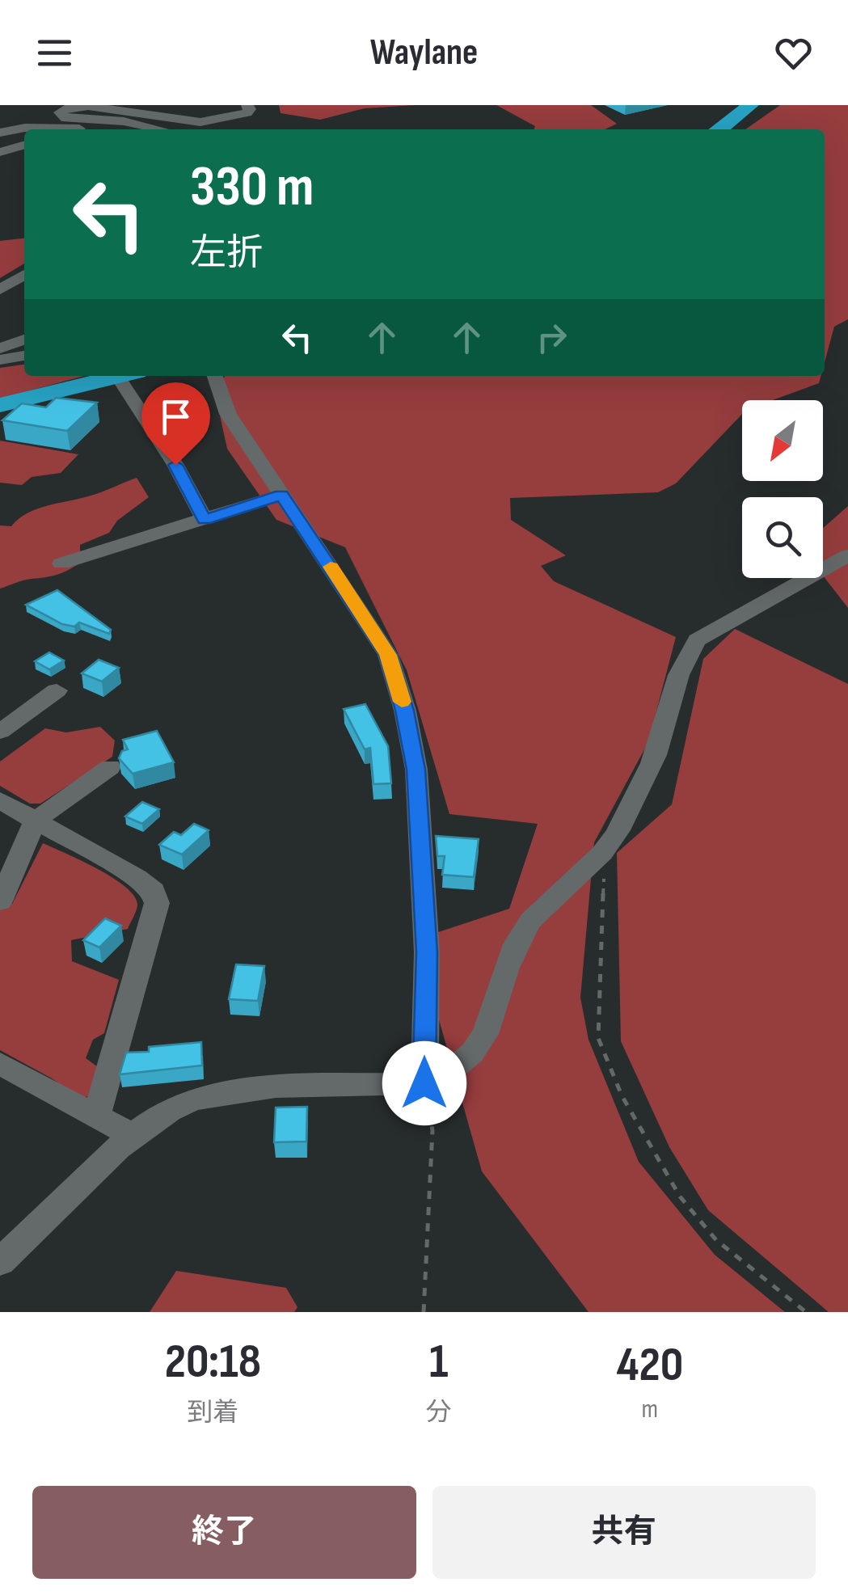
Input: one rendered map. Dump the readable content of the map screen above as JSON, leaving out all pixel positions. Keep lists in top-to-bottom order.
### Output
{
  "north": "bottom left",
  "page": {
    "header": "Waylane",
    "turn": ["330 m", "左折"],
    "eta": [
      "20:18",
      "到着",
      "1",
      "分",
      "420",
      "m"
    ],
    "buttons": ["終了", "共有"]
  }
}
